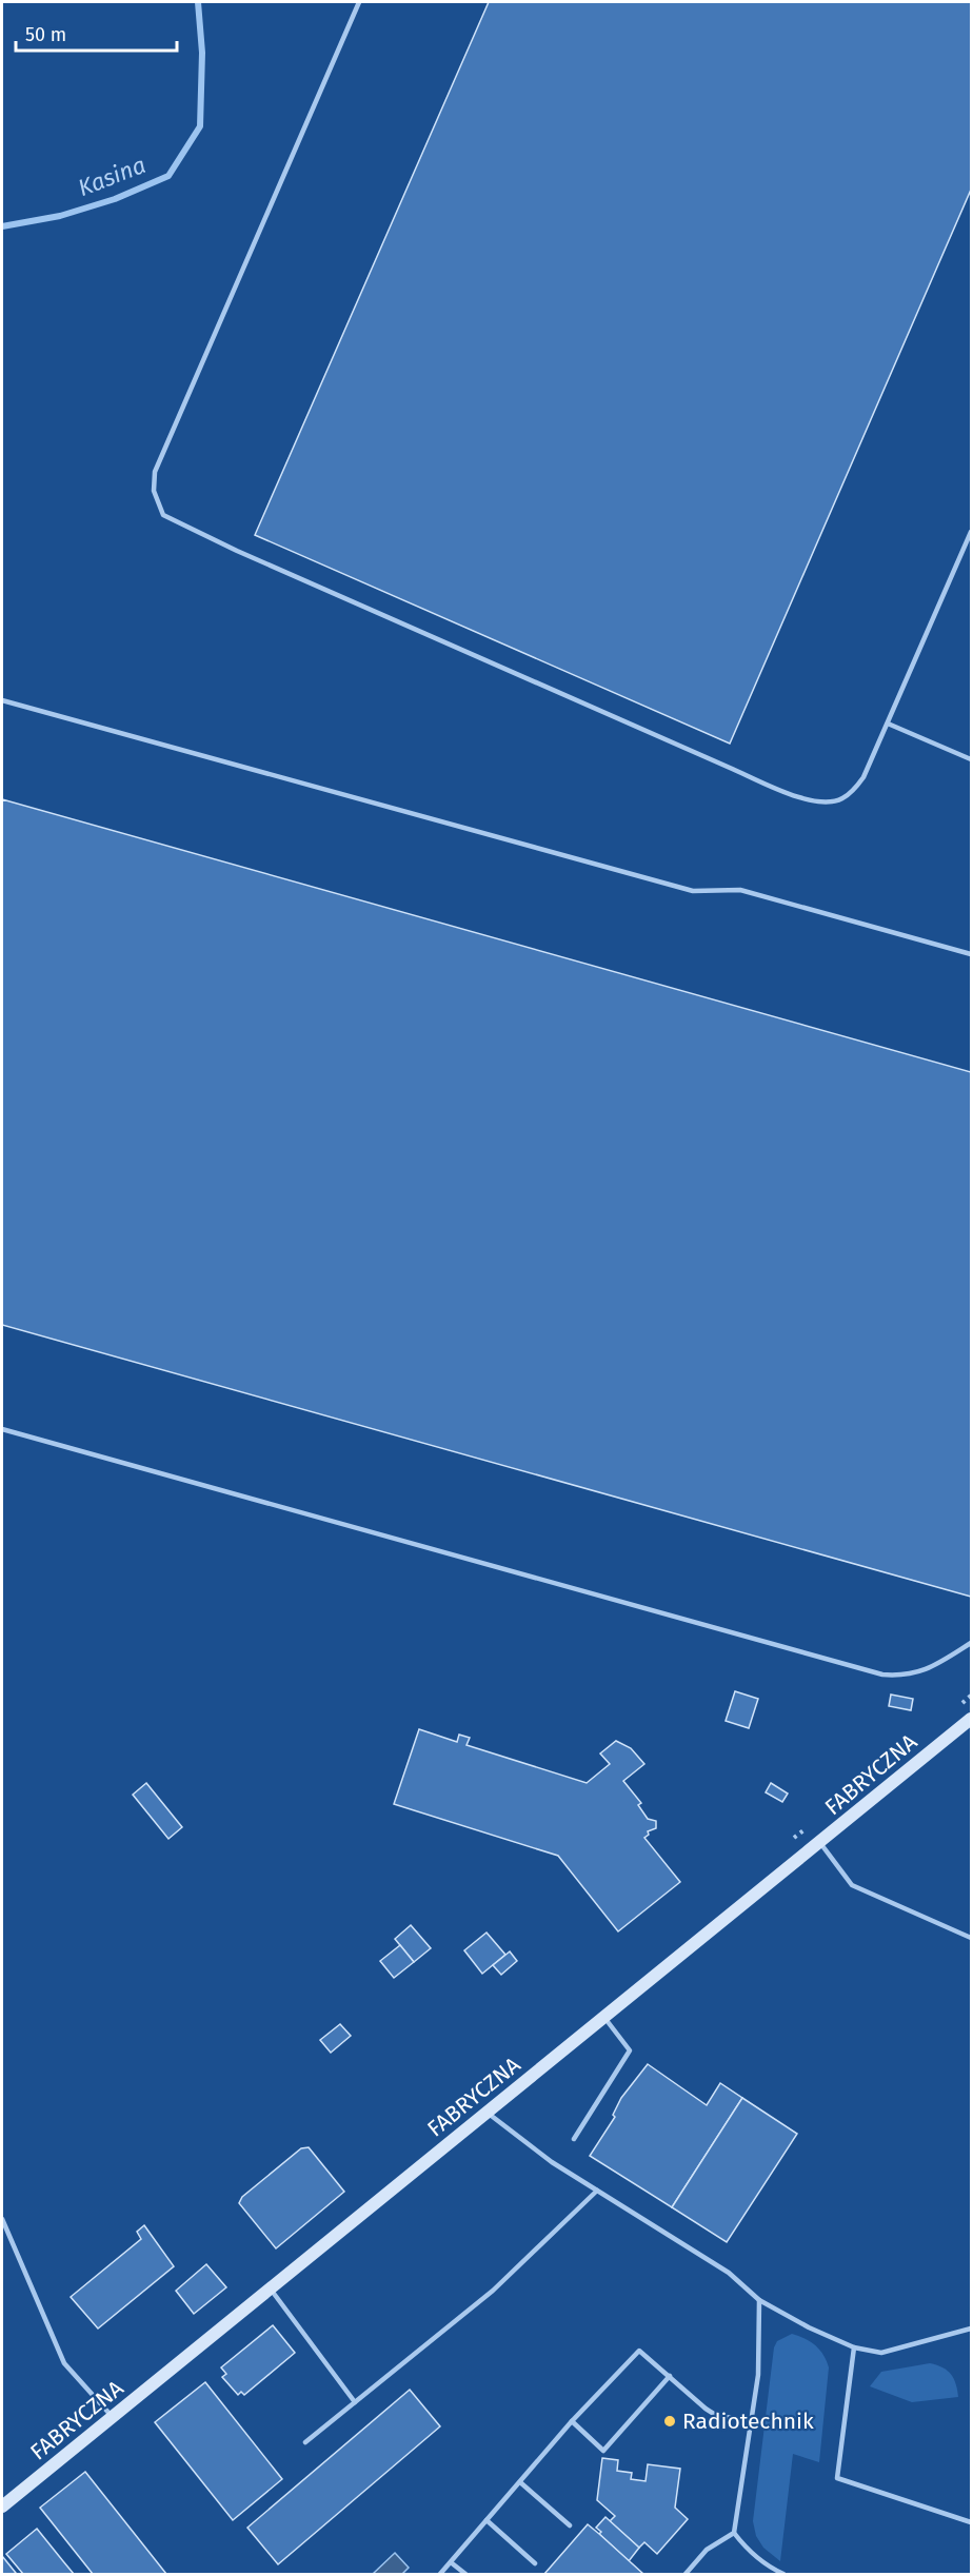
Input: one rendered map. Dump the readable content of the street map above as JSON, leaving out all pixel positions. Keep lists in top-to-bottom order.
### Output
{
  "streets": {
    "main road": ["FABRYCZNA"]
  },
  "water": ["Kasina"],
  "places": ["Radiotechnik"],
  "scale_bar": "50 m"
}
